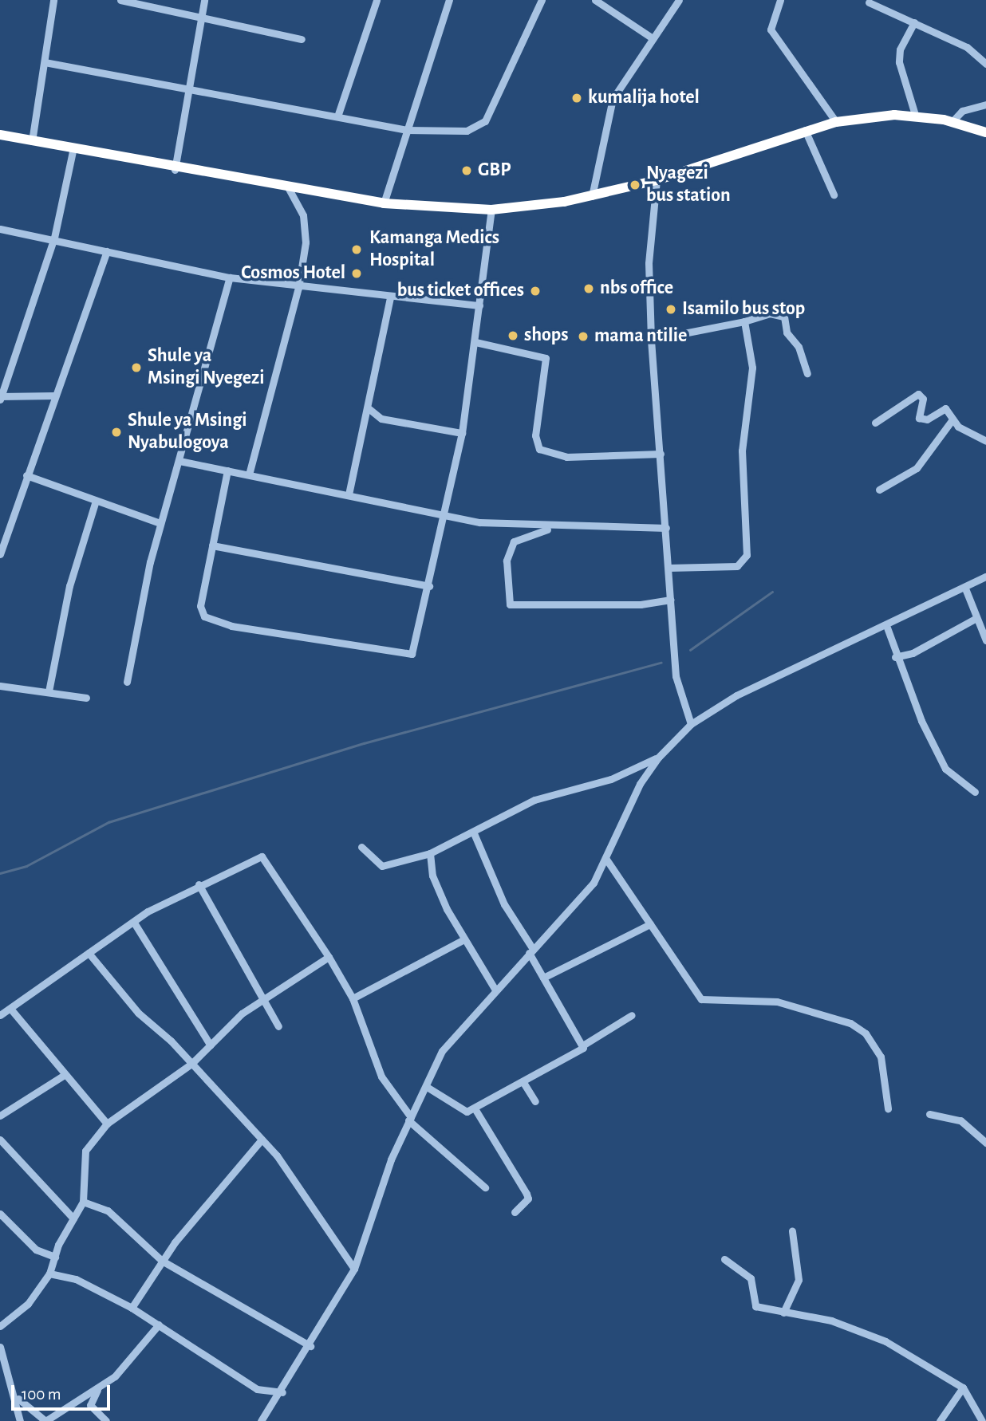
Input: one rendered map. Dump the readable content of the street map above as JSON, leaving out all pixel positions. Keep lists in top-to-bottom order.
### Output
{
  "places": [
    "kumalija hotel",
    "GBP",
    "Nyagezi bus station",
    "Kamanga Medics Hospital",
    "Cosmos Hotel",
    "nbs office",
    "bus ticket offices",
    "Isamilo bus stop",
    "shops",
    "mama ntilie",
    "Shule ya Msingi Nyegezi",
    "Shule ya Msingi Nyabulogoya"
  ],
  "scale_bar": "100 m"
}
